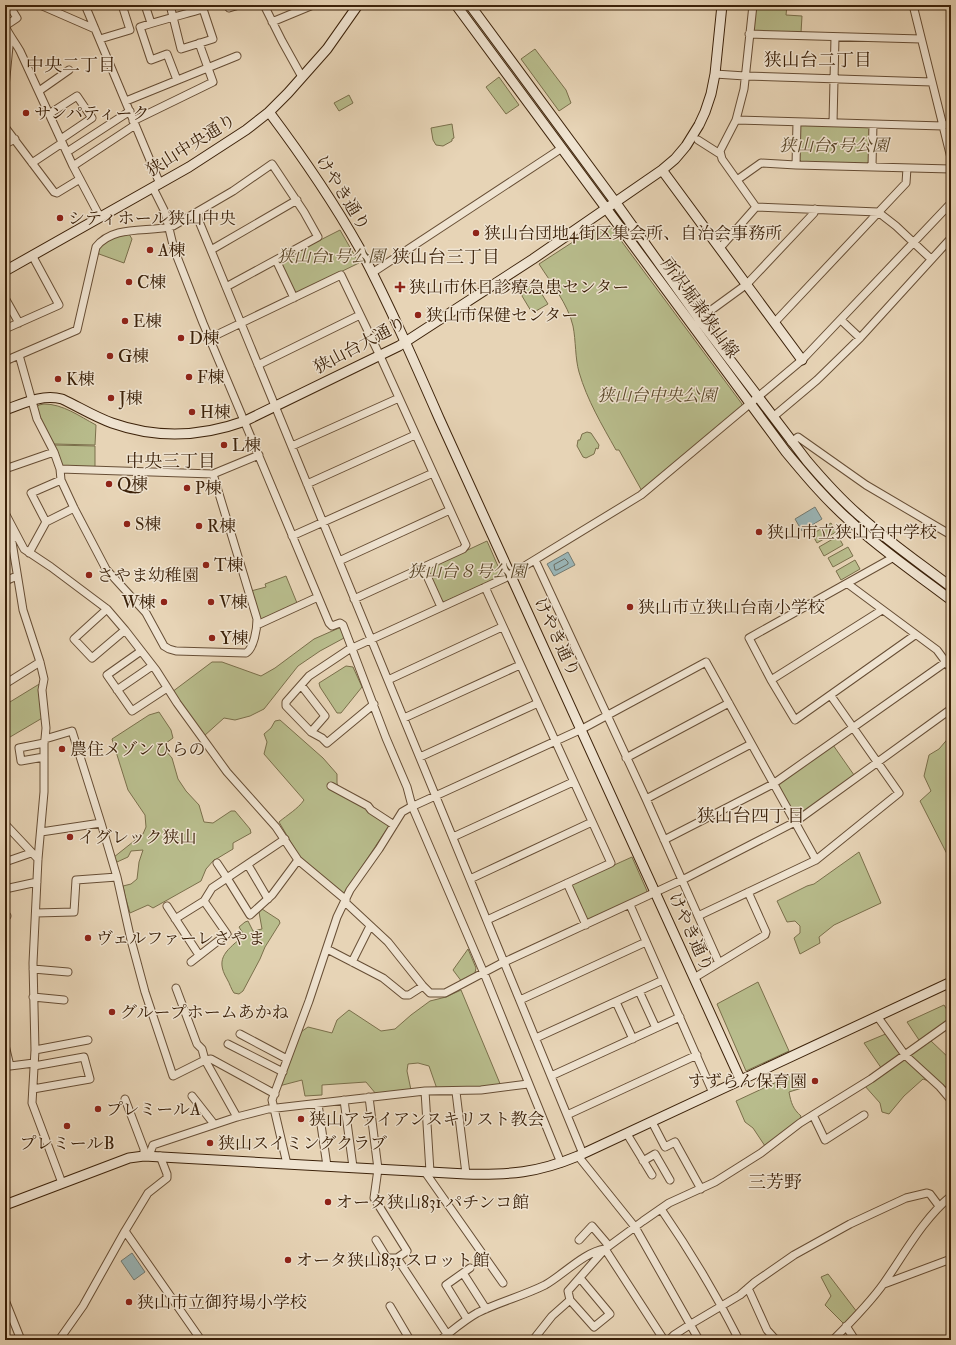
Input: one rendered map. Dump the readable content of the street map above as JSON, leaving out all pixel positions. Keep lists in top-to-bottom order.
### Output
{
  "streets": {
    "street": [
      "狭山中央通り",
      "けやき通り",
      "所沢堀兼狭山線",
      "狭山台大通り"
    ]
  },
  "crossings": [
    ["狭山中央通り", "けやき通り"],
    ["けやき通り", "狭山台大通り"],
    ["所沢堀兼狭山線", "狭山台大通り"]
  ],
  "districts": [
    "狭山台二丁目",
    "中央二丁目",
    "狭山台三丁目",
    "中央三丁目",
    "狭山台四丁目",
    "三芳野"
  ],
  "parks": [
    "狭山台5号公園",
    "狭山台1号公園",
    "狭山台中央公園",
    "狭山台８号公園"
  ],
  "places": {
    "other": [
      "サンパティーク",
      "シティホール狭山中央",
      "狭山台団地4街区集会所、自治会事務所",
      "A棟",
      "C棟",
      "狭山市保健センター",
      "E棟",
      "D棟",
      "G棟",
      "F棟",
      "K棟",
      "J棟",
      "H棟",
      "L棟",
      "Q棟",
      "P棟",
      "S棟",
      "R棟",
      "狭山市立狭山台中学校",
      "T棟",
      "さやま幼稚園",
      "W棟",
      "V棟",
      "狭山市立狭山台南小学校",
      "Y棟",
      "農住メゾンひらの",
      "イグレック狭山",
      "ヴェルファーレさやま",
      "グループホームあかね",
      "すずらん保育園",
      "プレミールA",
      "狭山アライアンスキリスト教会",
      "プレミールB",
      "狭山スイミングクラブ",
      "オータ狭山831 パチンコ館",
      "オータ狭山831 スロット館",
      "狭山市立御狩場小学校"
    ],
    "health": ["狭山市休日診療急患センター"]
  }
}
